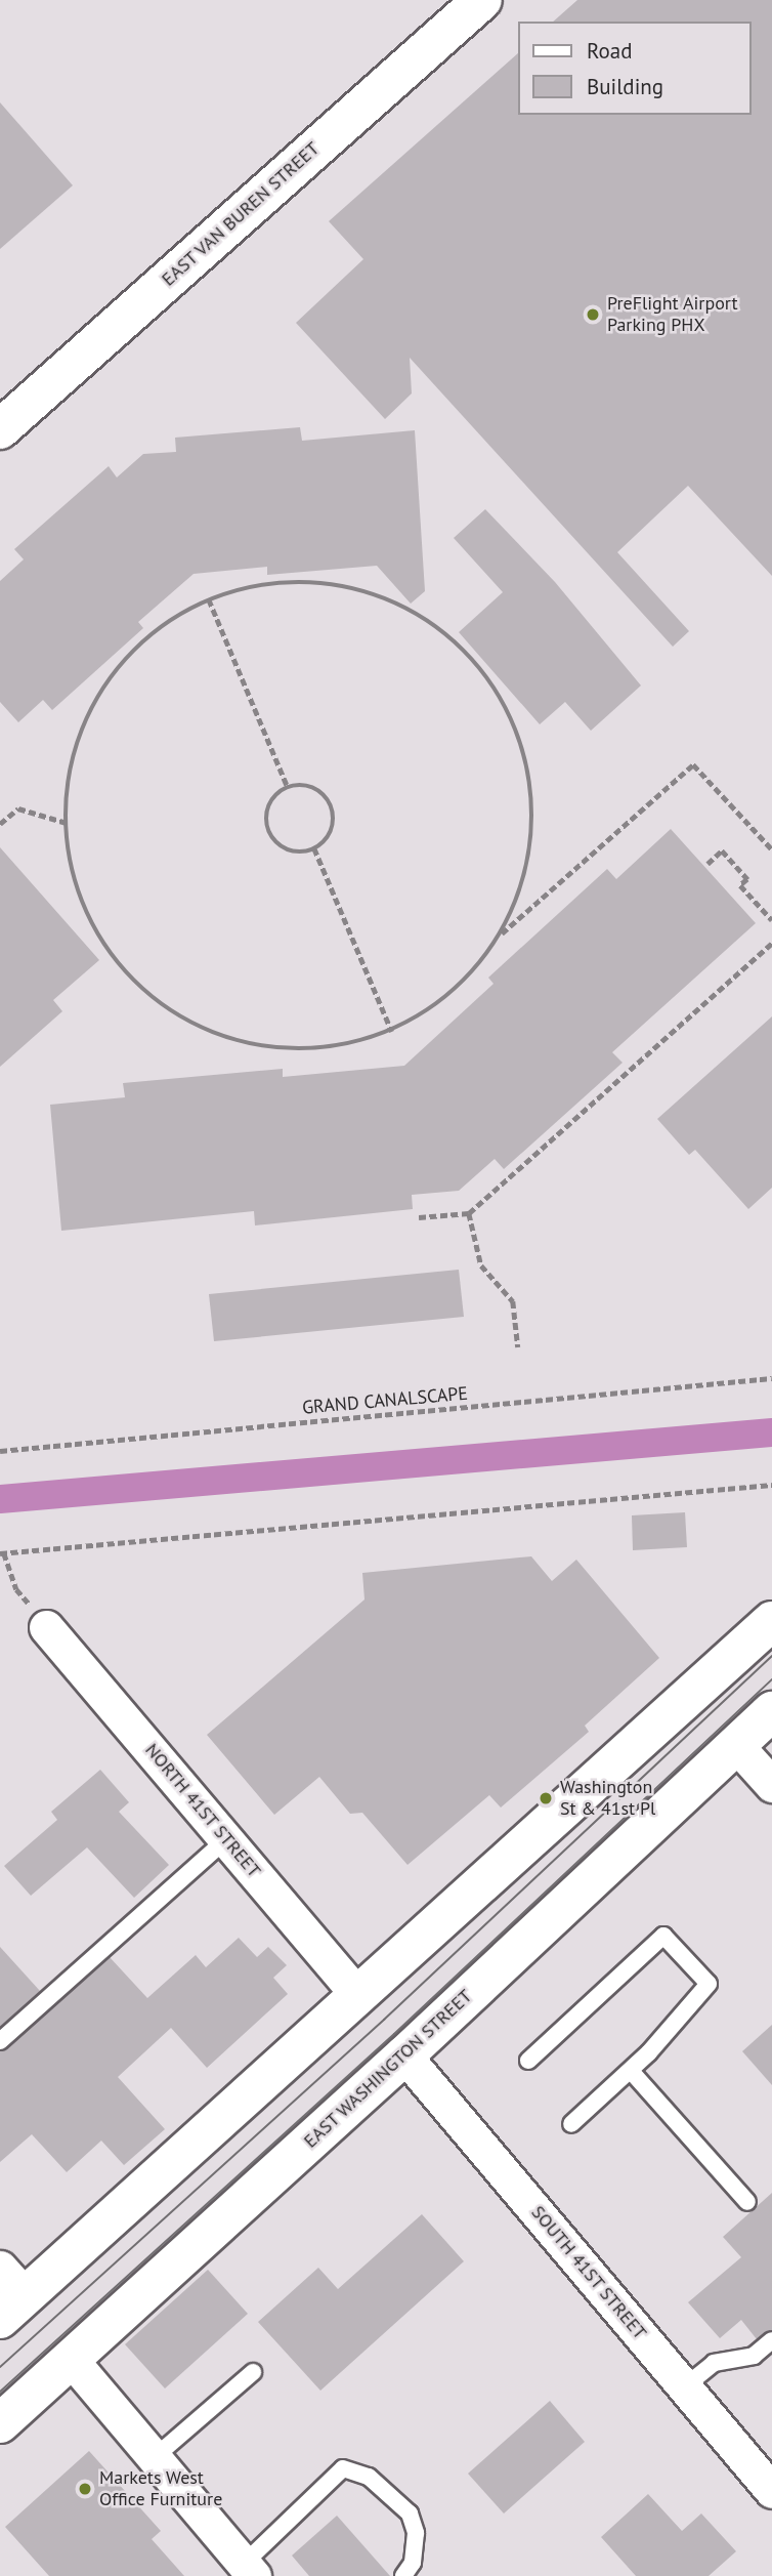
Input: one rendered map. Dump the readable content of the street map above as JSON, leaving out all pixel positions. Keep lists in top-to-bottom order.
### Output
{
  "streets": {
    "main road": ["EAST VAN BUREN STREET", "EAST WASHINGTON STREET"],
    "street": ["NORTH 41ST STREET", "SOUTH 41ST STREET"],
    "path": ["GRAND CANALSCAPE"]
  },
  "crossings": [
    ["EAST WASHINGTON STREET", "SOUTH 41ST STREET"]
  ],
  "places": ["PreFlight Airport Parking PHX", "Washington St & 41st Pl", "Markets West Office Furniture"],
  "legend": ["Road", "Building"]
}
